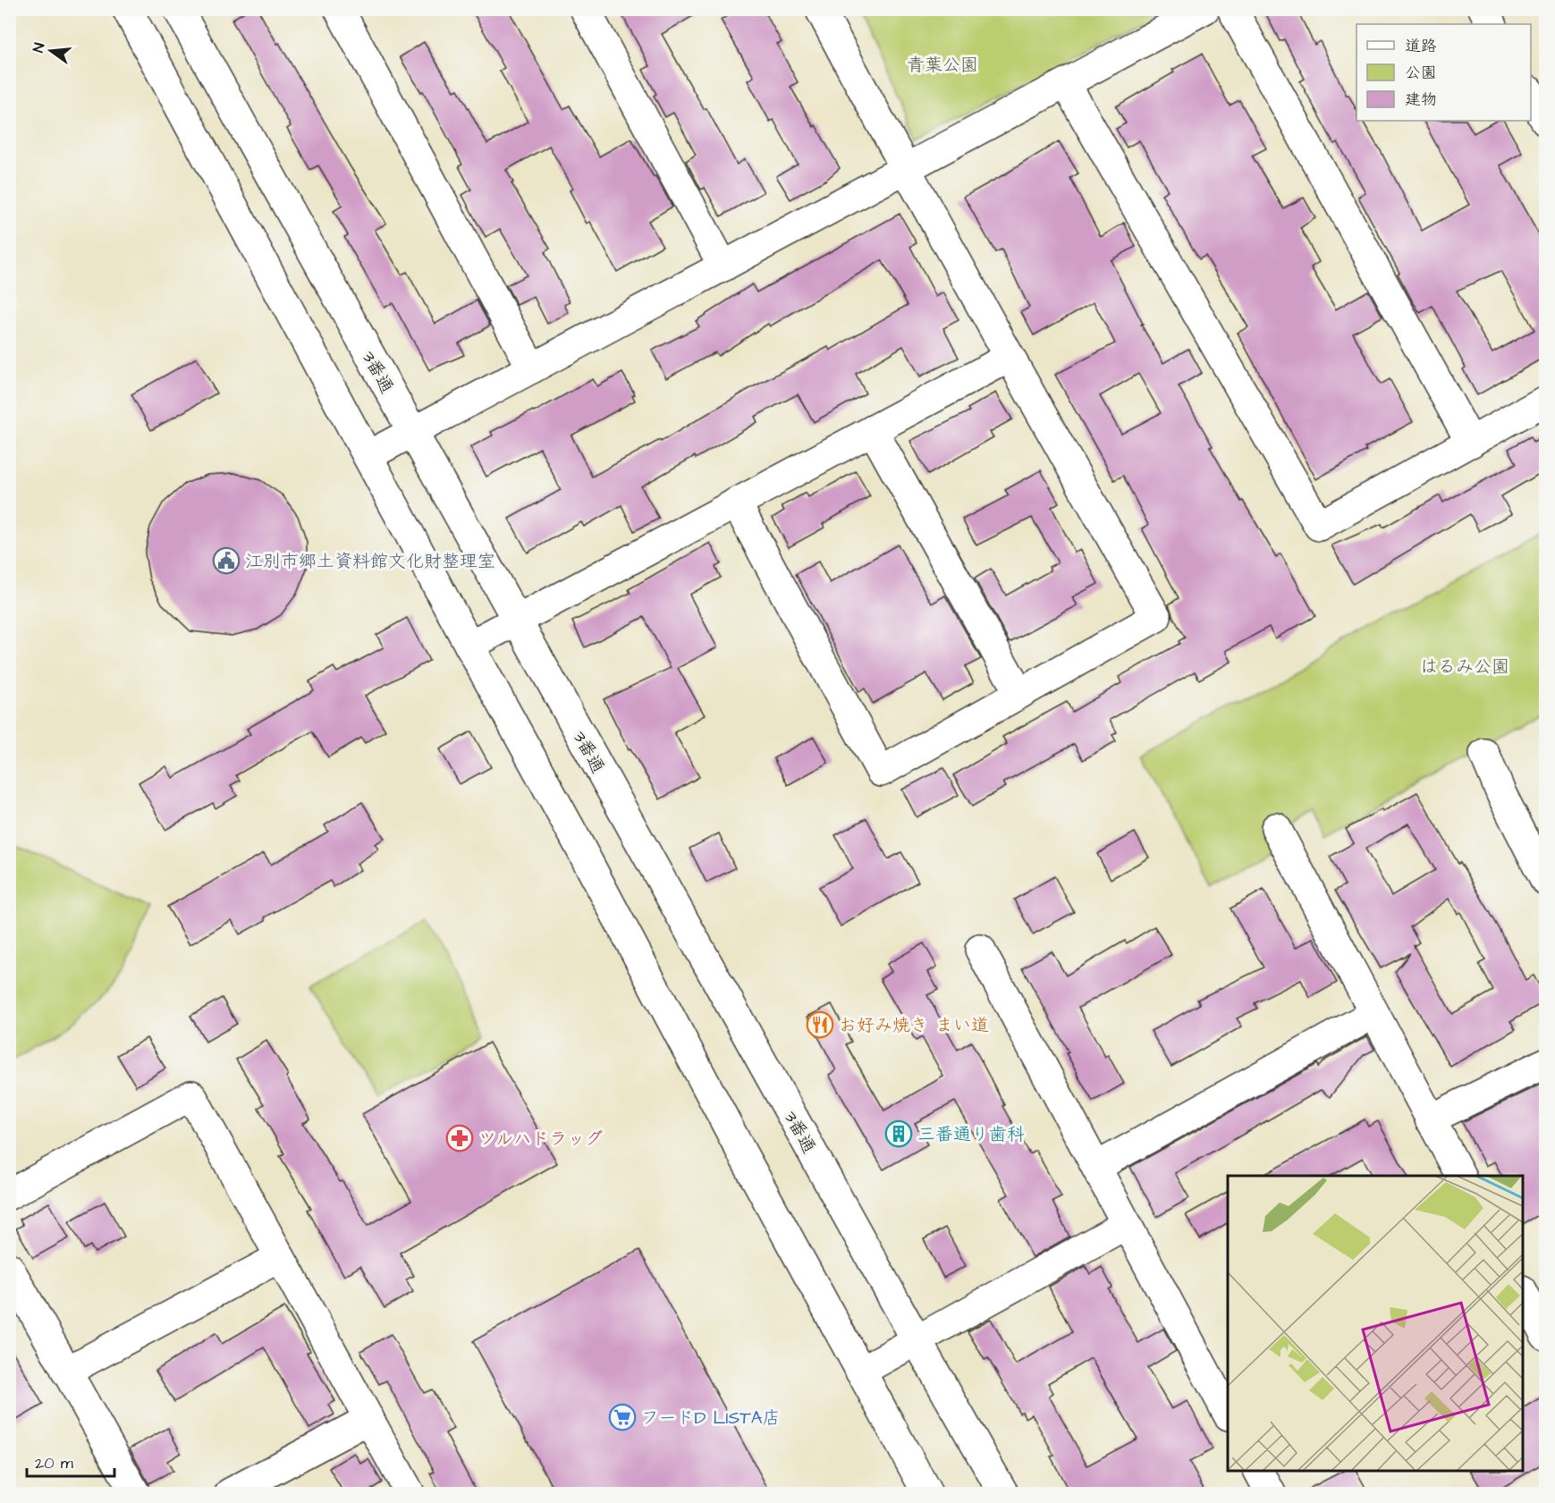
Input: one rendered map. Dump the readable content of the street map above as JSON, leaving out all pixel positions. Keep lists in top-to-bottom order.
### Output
{
  "streets": {
    "street": ["3番通"]
  },
  "parks": ["青葉公園", "はるみ公園"],
  "places": {
    "public building": ["江別市郷土資料館文化財整理室"],
    "restaurant": ["お好み焼き まい道"],
    "building": ["三番通り歯科"],
    "pharmacy": ["ツルハドラッグ"],
    "supermarket": ["フードD LISTA店"]
  },
  "legend": ["道路", "公園", "建物"],
  "scale_bar": "20 m",
  "north": "left"
}
